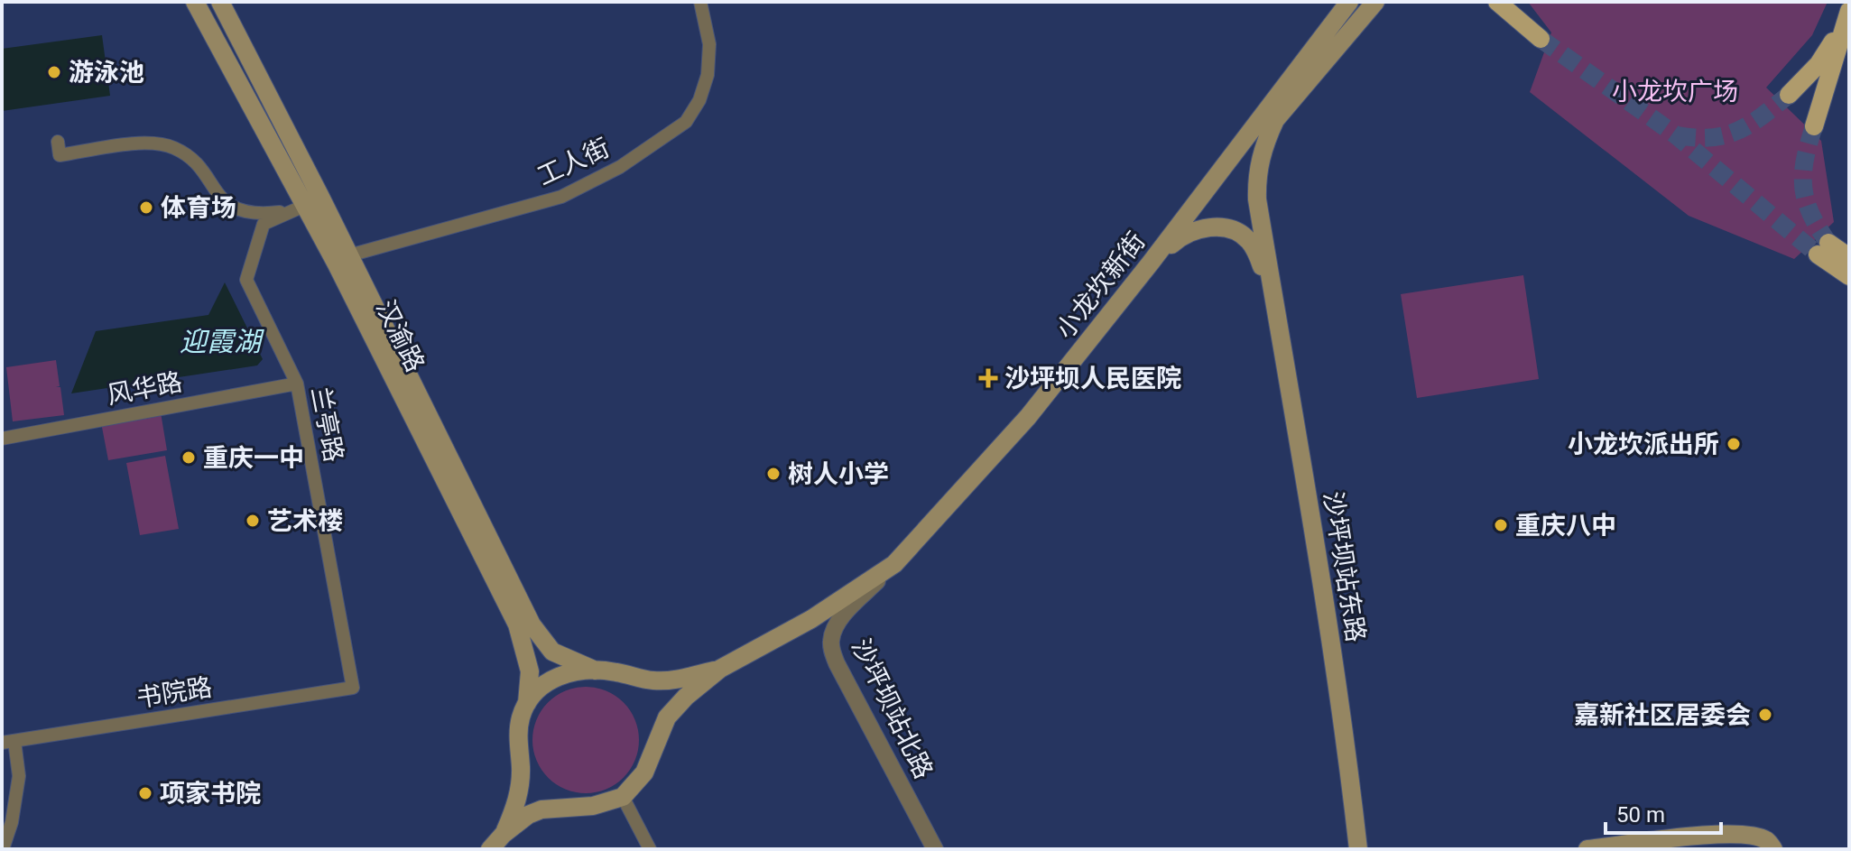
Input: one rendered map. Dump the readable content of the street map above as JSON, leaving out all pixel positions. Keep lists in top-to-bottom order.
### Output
{
  "streets": {
    "main road": ["小龙坎新街", "汉渝路", "沙坪坝站东路"],
    "street": [
      "工人街",
      "风华路",
      "兰亭路",
      "书院路",
      "沙坪坝站北路"
    ]
  },
  "crossings": [
    ["工人街", "汉渝路"],
    ["小龙坎新街", "汉渝路"],
    ["小龙坎新街", "沙坪坝站北路"],
    ["汉渝路", "兰亭路"],
    ["风华路", "兰亭路"],
    ["兰亭路", "书院路"]
  ],
  "water": ["迎霞湖"],
  "parks": ["小龙坎广场"],
  "places": {
    "other": [
      "游泳池",
      "体育场",
      "小龙坎派出所",
      "重庆一中",
      "树人小学",
      "艺术楼",
      "重庆八中",
      "嘉新社区居委会",
      "项家书院"
    ],
    "health": ["沙坪坝人民医院"]
  },
  "scale_bar": "50 m"
}
